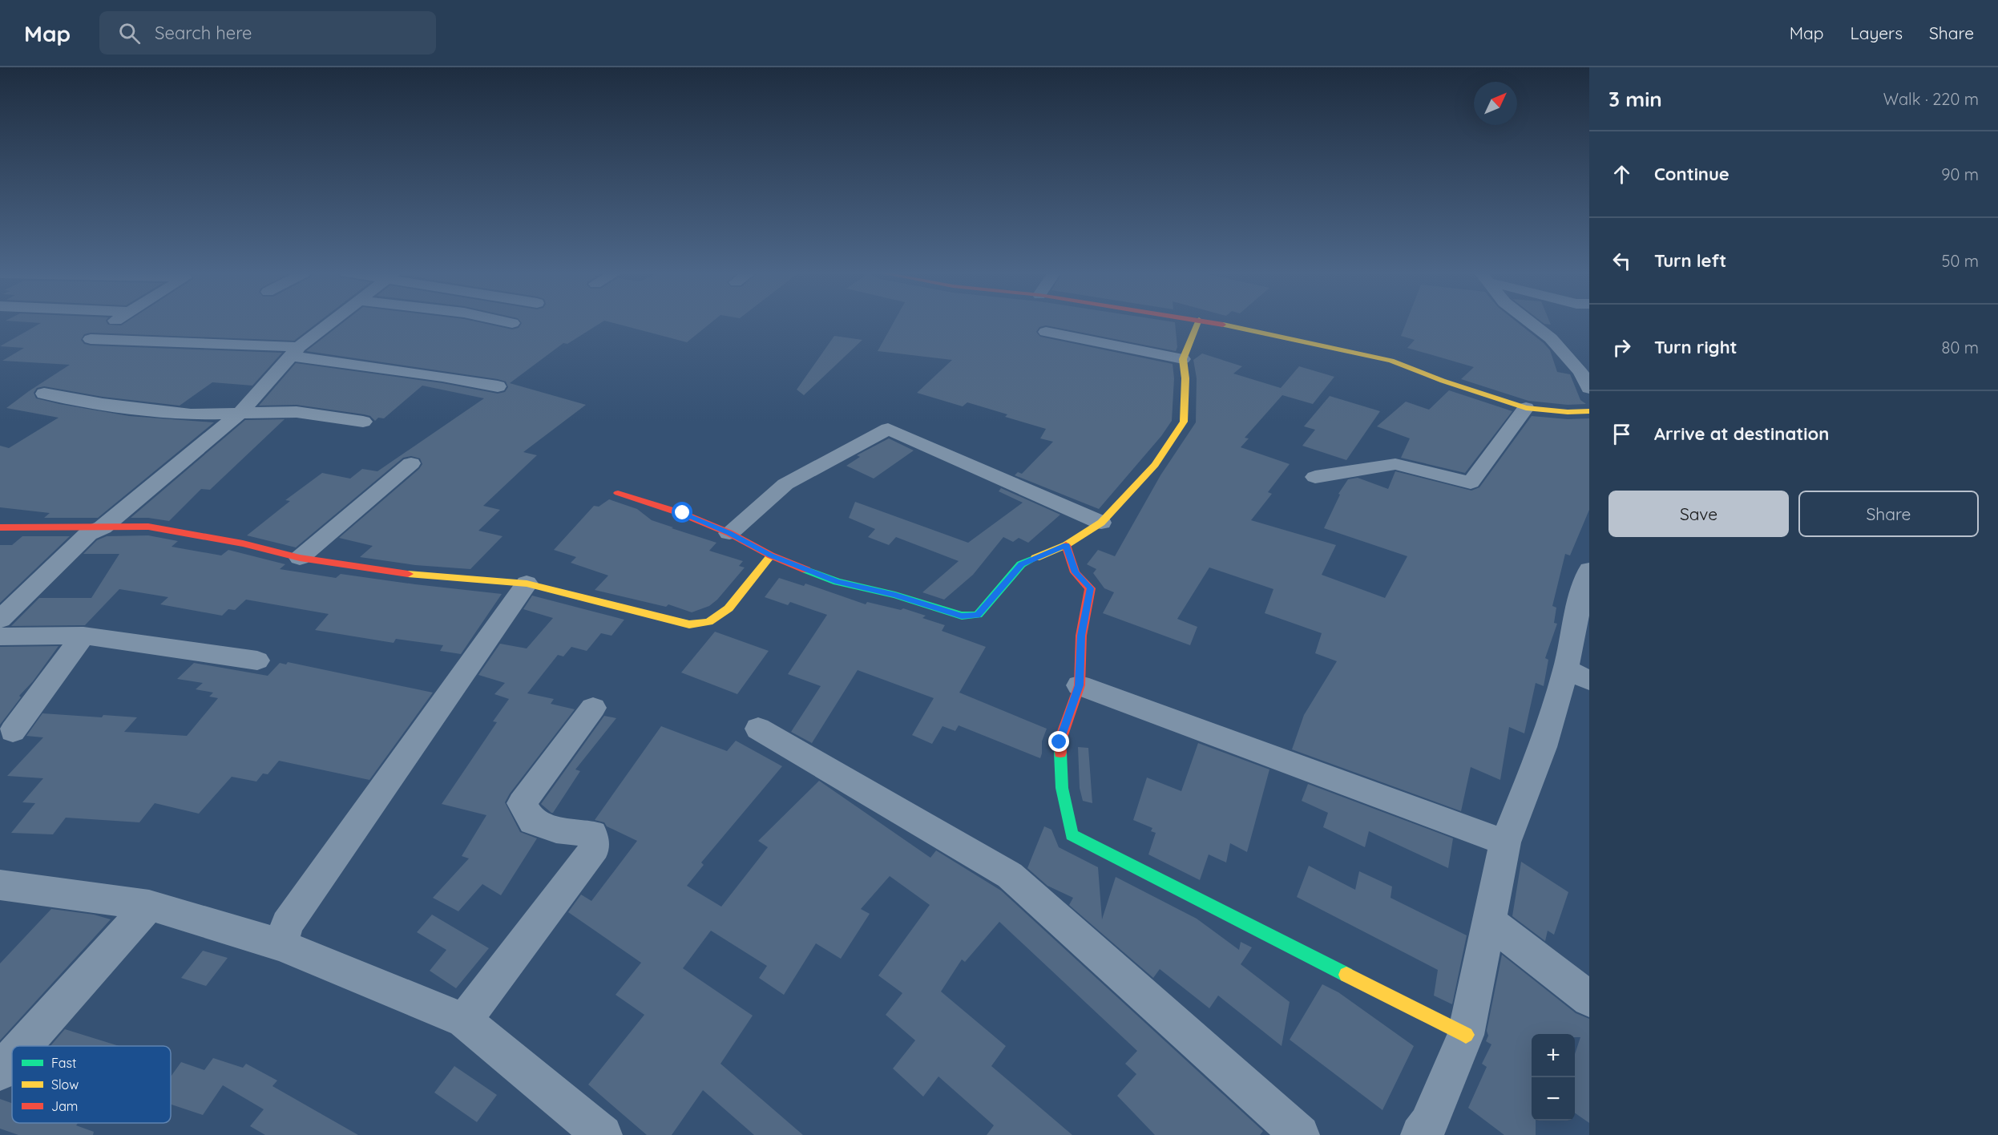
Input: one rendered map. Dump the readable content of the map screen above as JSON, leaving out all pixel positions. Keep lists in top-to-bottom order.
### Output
{
  "legend": ["Fast", "Slow", "Jam"],
  "north": "top right",
  "page": {
    "header": "Map",
    "search": "Search here",
    "nav": ["Map", "Layers", "Share"],
    "heading": ["3 min", "Walk · 220 m"],
    "list": [
      ["Continue", "90 m"],
      ["Turn left", "50 m"],
      ["Turn right", "80 m"],
      "Arrive at destination"
    ],
    "buttons": ["Save", "Share"],
    "map_buttons": ["+", "−"]
  }
}
